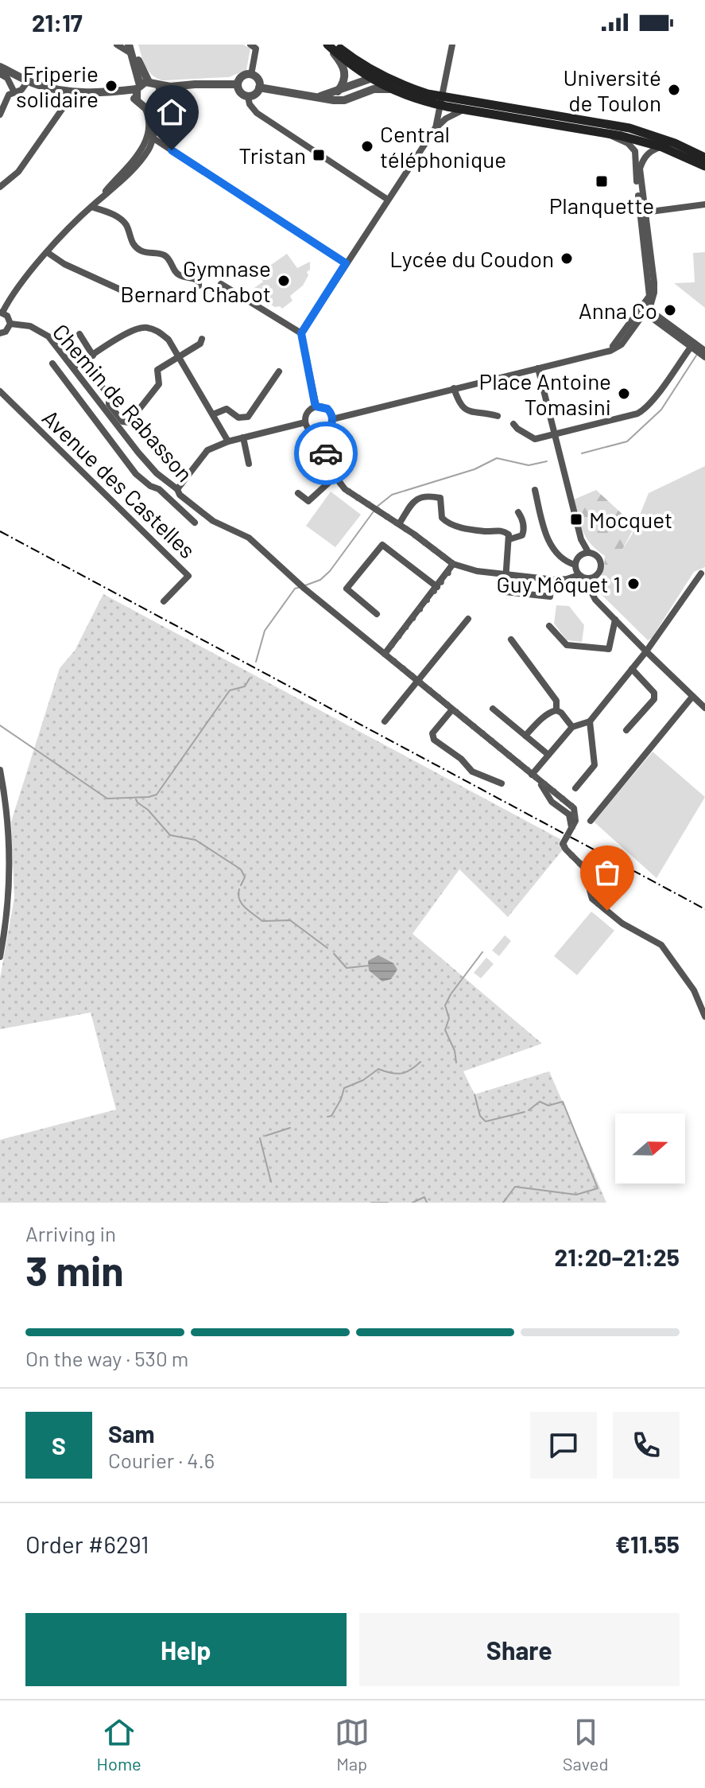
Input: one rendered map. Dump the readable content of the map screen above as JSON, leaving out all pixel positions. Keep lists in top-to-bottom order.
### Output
{
  "streets": {
    "street": ["Chemin de Rabasson", "Avenue des Castelles"]
  },
  "places": {
    "other": [
      "Friperie solidaire",
      "Université de Toulon",
      "Central téléphonique",
      "Lycée du Coudon",
      "Gymnase Bernard Chabot",
      "Anna Co",
      "Place Antoine Tomasini",
      "Guy Môquet 1"
    ],
    "transit": ["Tristan", "Planquette", "Mocquet"]
  },
  "north": "right",
  "page": {
    "status": "21:17",
    "heading": ["3 min", "Arriving in", "21:20–21:25"],
    "panel": [
      "Sam",
      "Courier · 4.6",
      "Order #6291",
      "€11.55"
    ],
    "bar": "On the way · 530 m",
    "round": "S",
    "buttons": ["Help", "Share"],
    "tabs": ["Home", "Map", "Saved"]
  }
}
